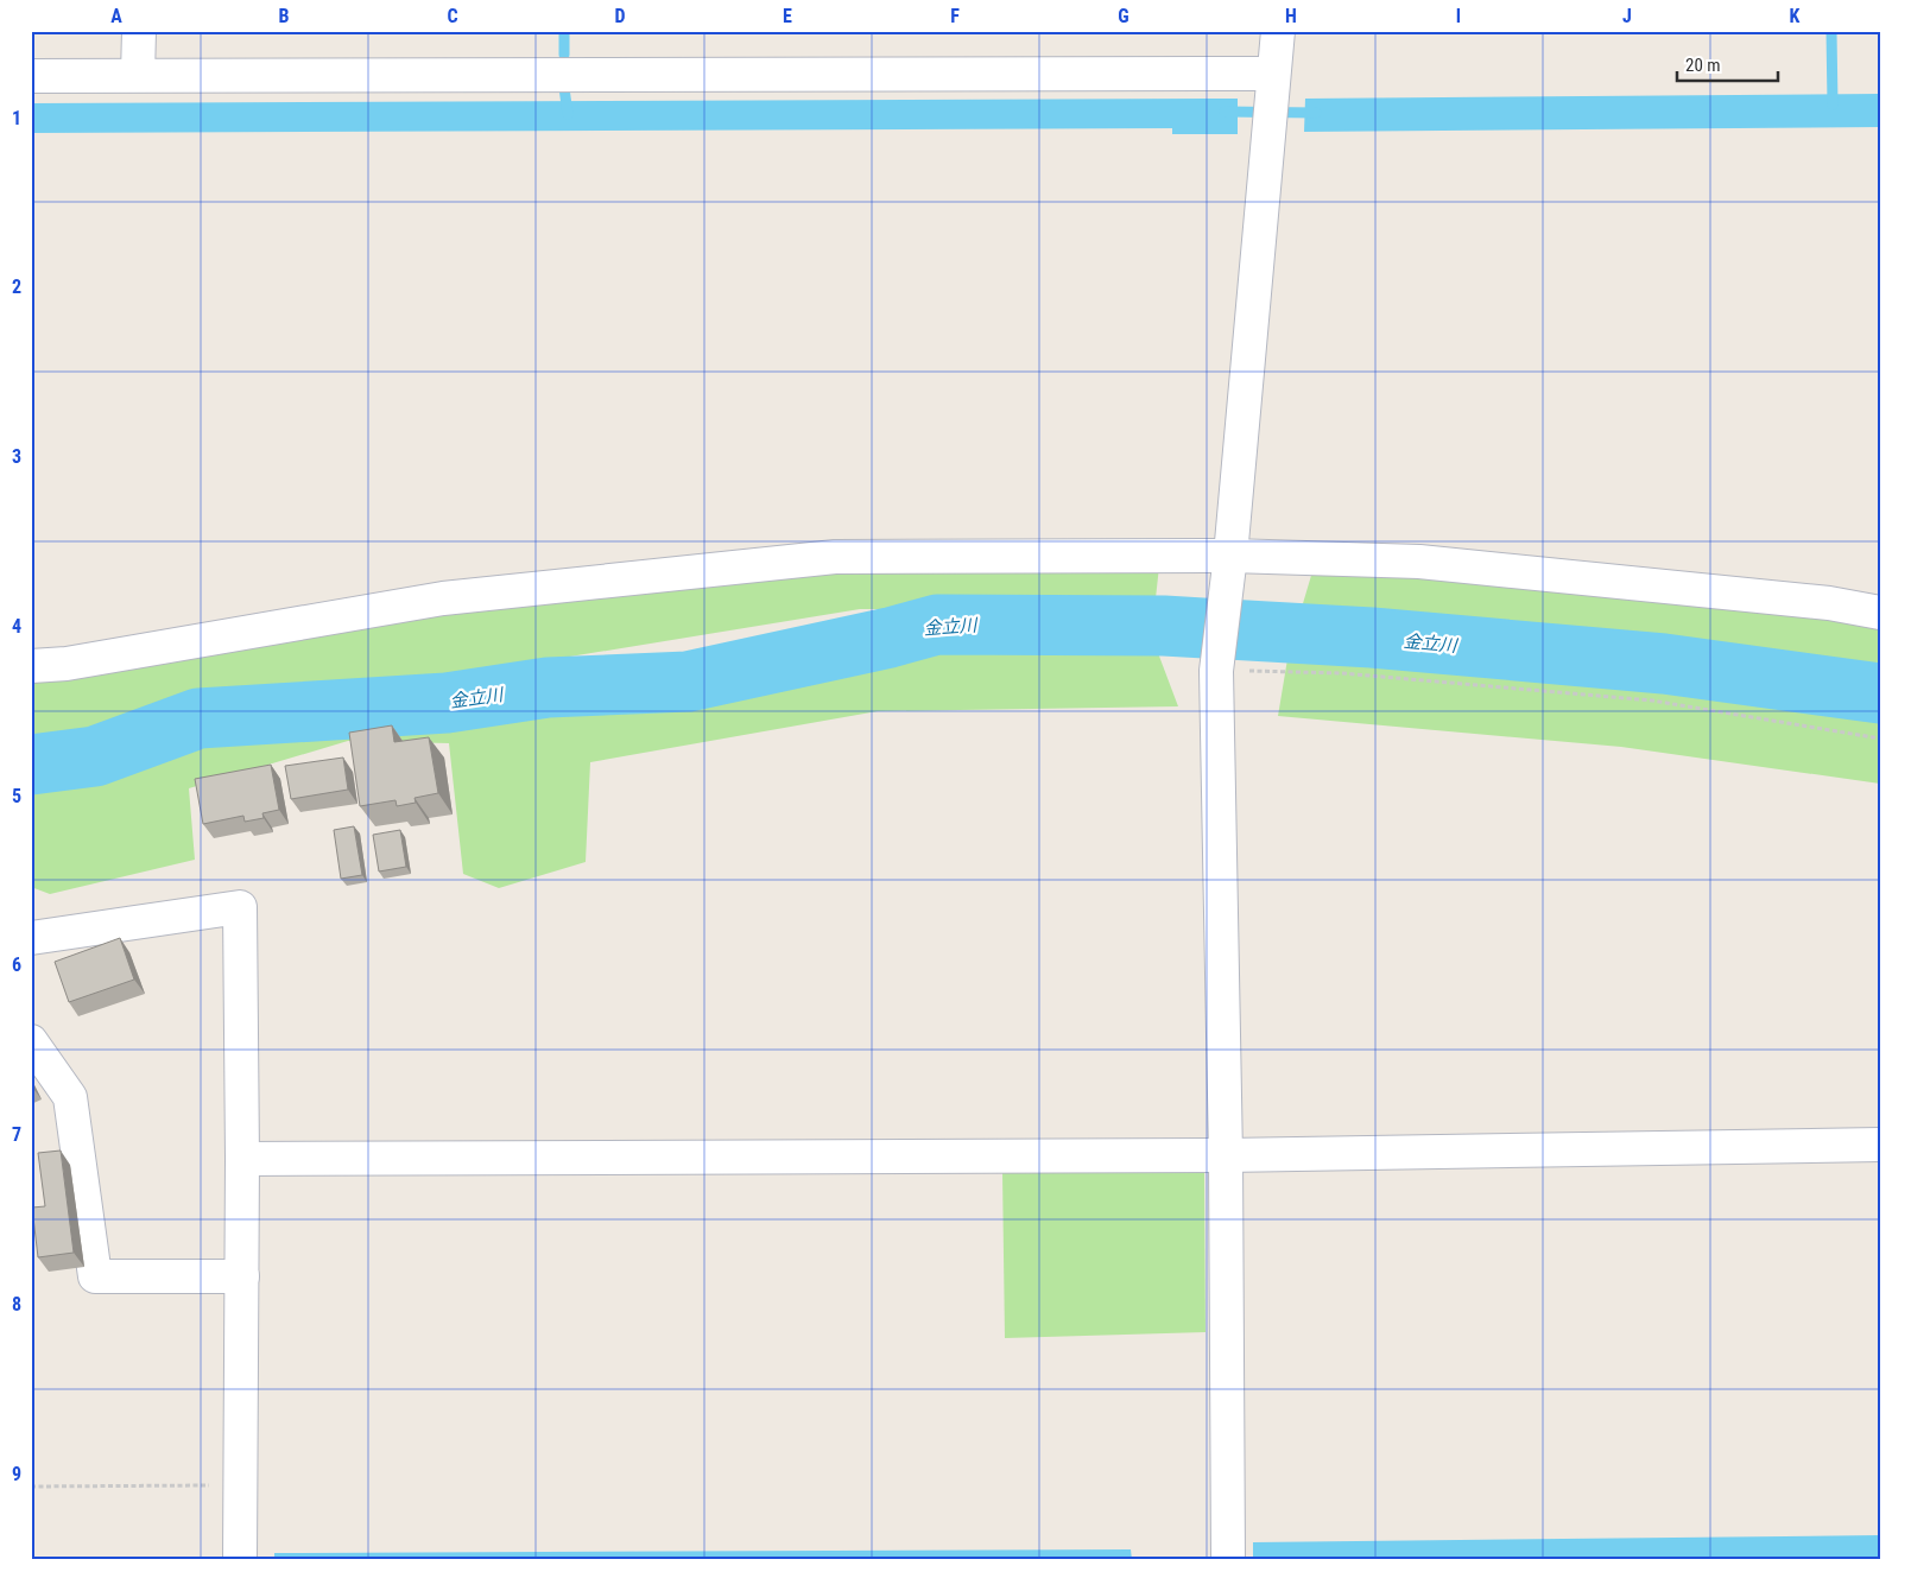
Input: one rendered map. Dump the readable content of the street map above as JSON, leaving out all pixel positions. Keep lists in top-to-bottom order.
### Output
{
  "water": ["金立川"],
  "scale_bar": "20 m",
  "grid": {
    "columns": [
      "A",
      "B",
      "C",
      "D",
      "E",
      "F",
      "G",
      "H",
      "I",
      "J",
      "K"
    ],
    "rows": [
      "1",
      "2",
      "3",
      "4",
      "5",
      "6",
      "7",
      "8",
      "9"
    ]
  }
}
